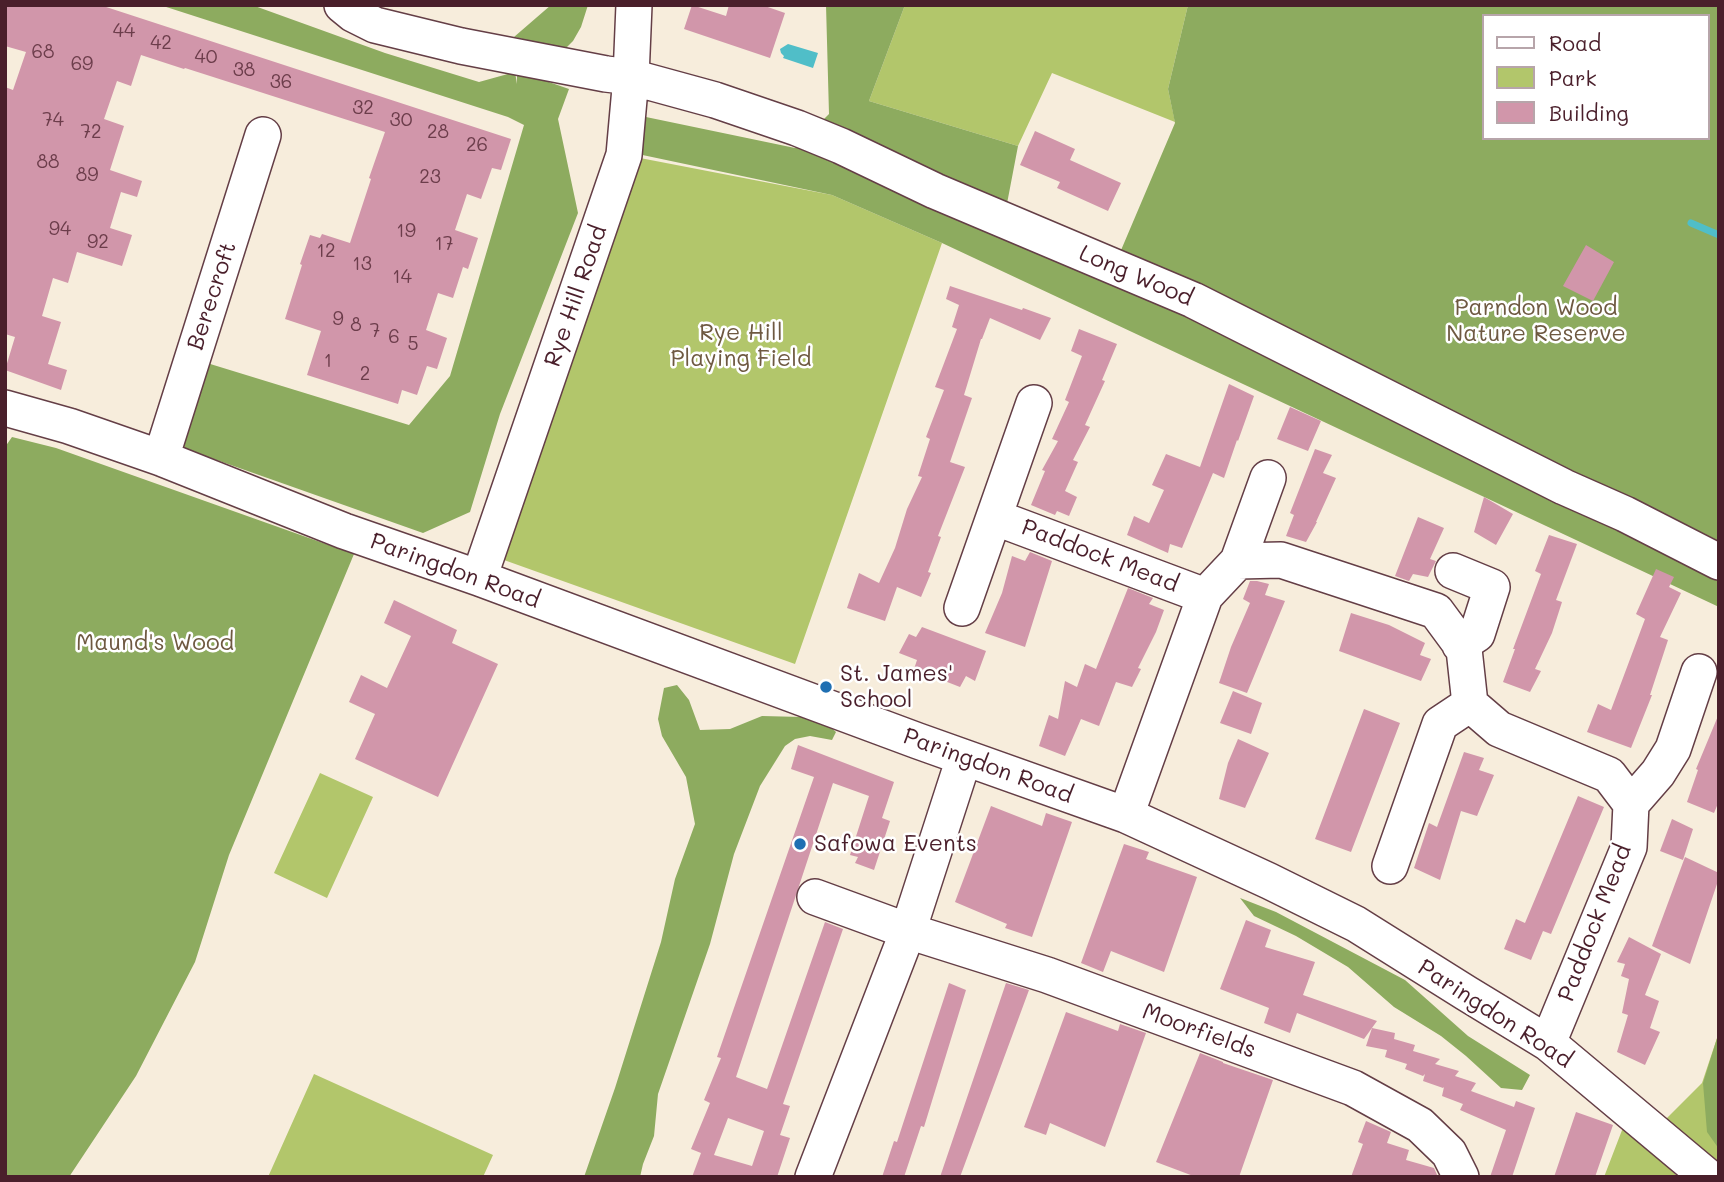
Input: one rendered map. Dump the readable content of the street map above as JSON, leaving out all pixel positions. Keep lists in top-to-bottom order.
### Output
{
  "streets": {
    "street": [
      "Long Wood",
      "Berecroft",
      "Rye Hill Road",
      "Paddock Mead",
      "Paringdon Road",
      "Moorfields"
    ]
  },
  "crossings": [
    ["Long Wood", "Rye Hill Road"],
    ["Berecroft", "Paringdon Road"],
    ["Rye Hill Road", "Paringdon Road"],
    ["Paddock Mead", "Paringdon Road"]
  ],
  "parks": ["Parndon Wood Nature Reserve", "Rye Hill Playing Field", "Maund's Wood"],
  "places": ["St. James' School", "Safowa Events"],
  "house_numbers": [
    "44",
    "42",
    "68",
    "40",
    "69",
    "38",
    "36",
    "32",
    "74",
    "30",
    "72",
    "28",
    "26",
    "88",
    "89",
    "23",
    "94",
    "19",
    "92",
    "17",
    "12",
    "13",
    "14",
    "9",
    "8",
    "7",
    "6",
    "5",
    "1",
    "2"
  ],
  "legend": ["Road", "Park", "Building"]
}
